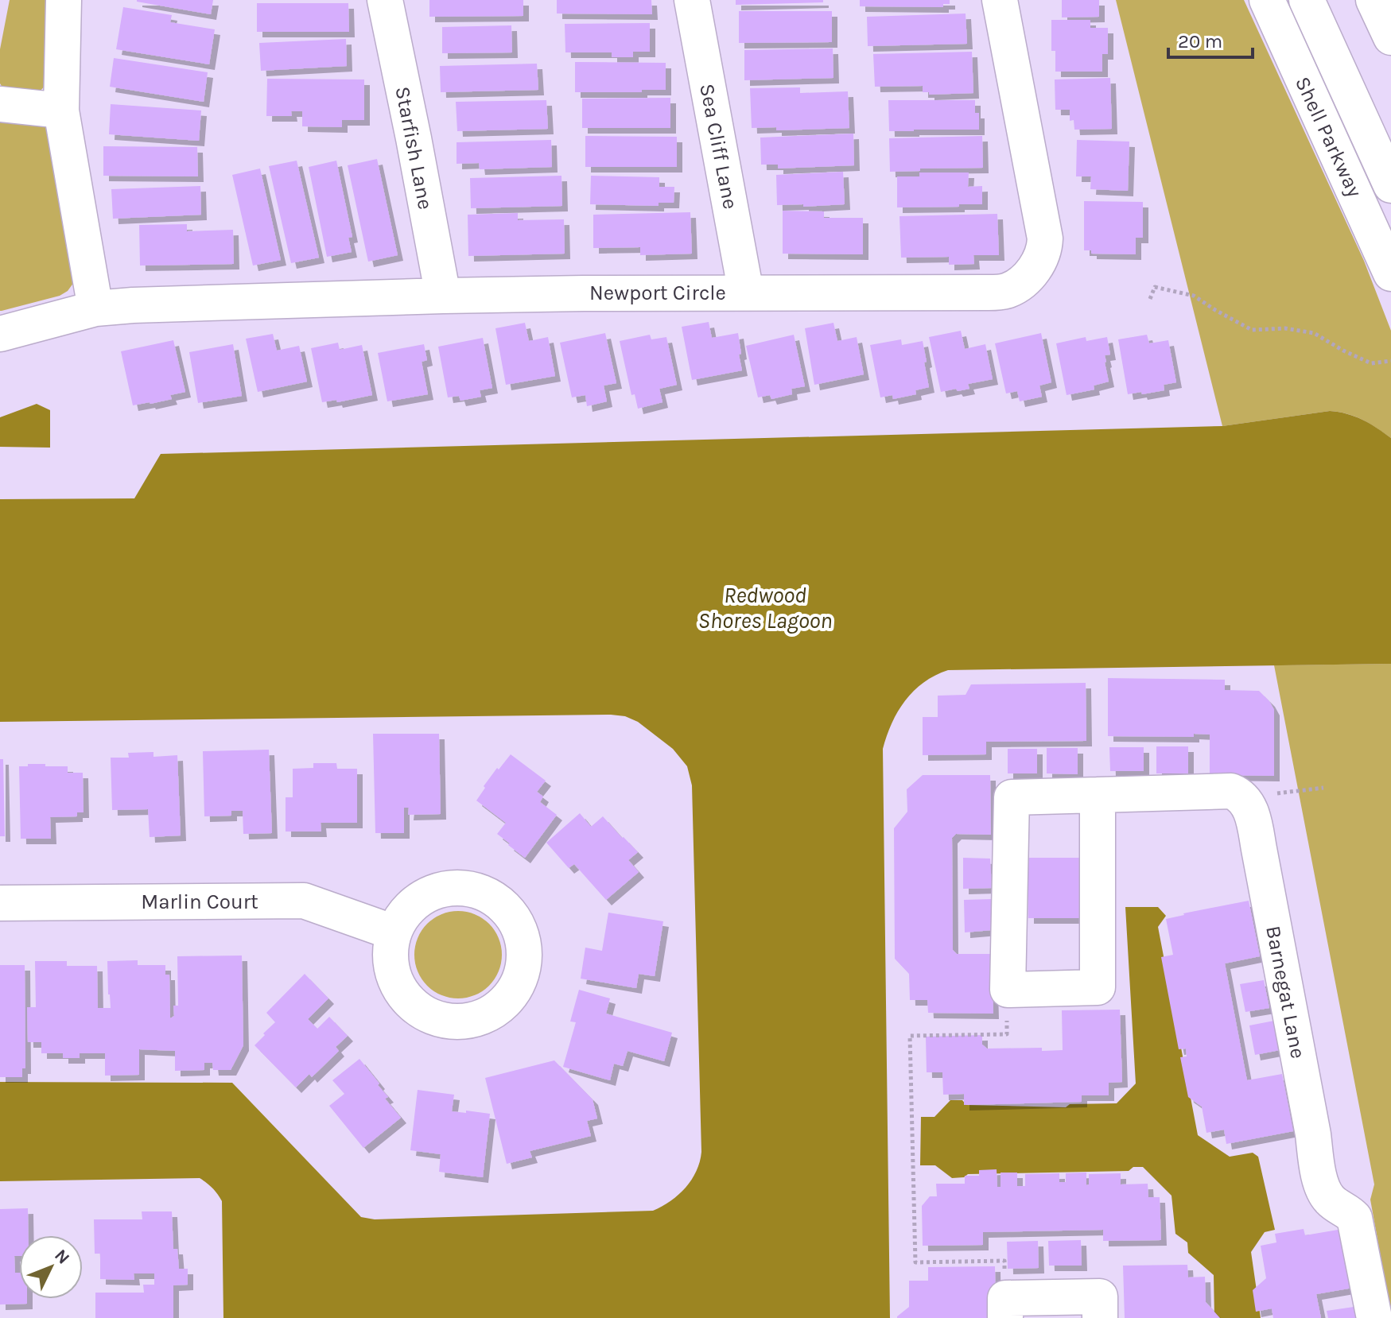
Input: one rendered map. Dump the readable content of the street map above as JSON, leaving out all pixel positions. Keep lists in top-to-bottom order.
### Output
{
  "streets": {
    "street": [
      "Shell Parkway",
      "Sea Cliff Lane",
      "Starfish Lane",
      "Newport Circle",
      "Marlin Court",
      "Barnegat Lane"
    ]
  },
  "crossings": [
    ["Sea Cliff Lane", "Newport Circle"],
    ["Starfish Lane", "Newport Circle"]
  ],
  "water": ["Redwood Shores Lagoon"],
  "scale_bar": "20 m",
  "north": "top right"
}
